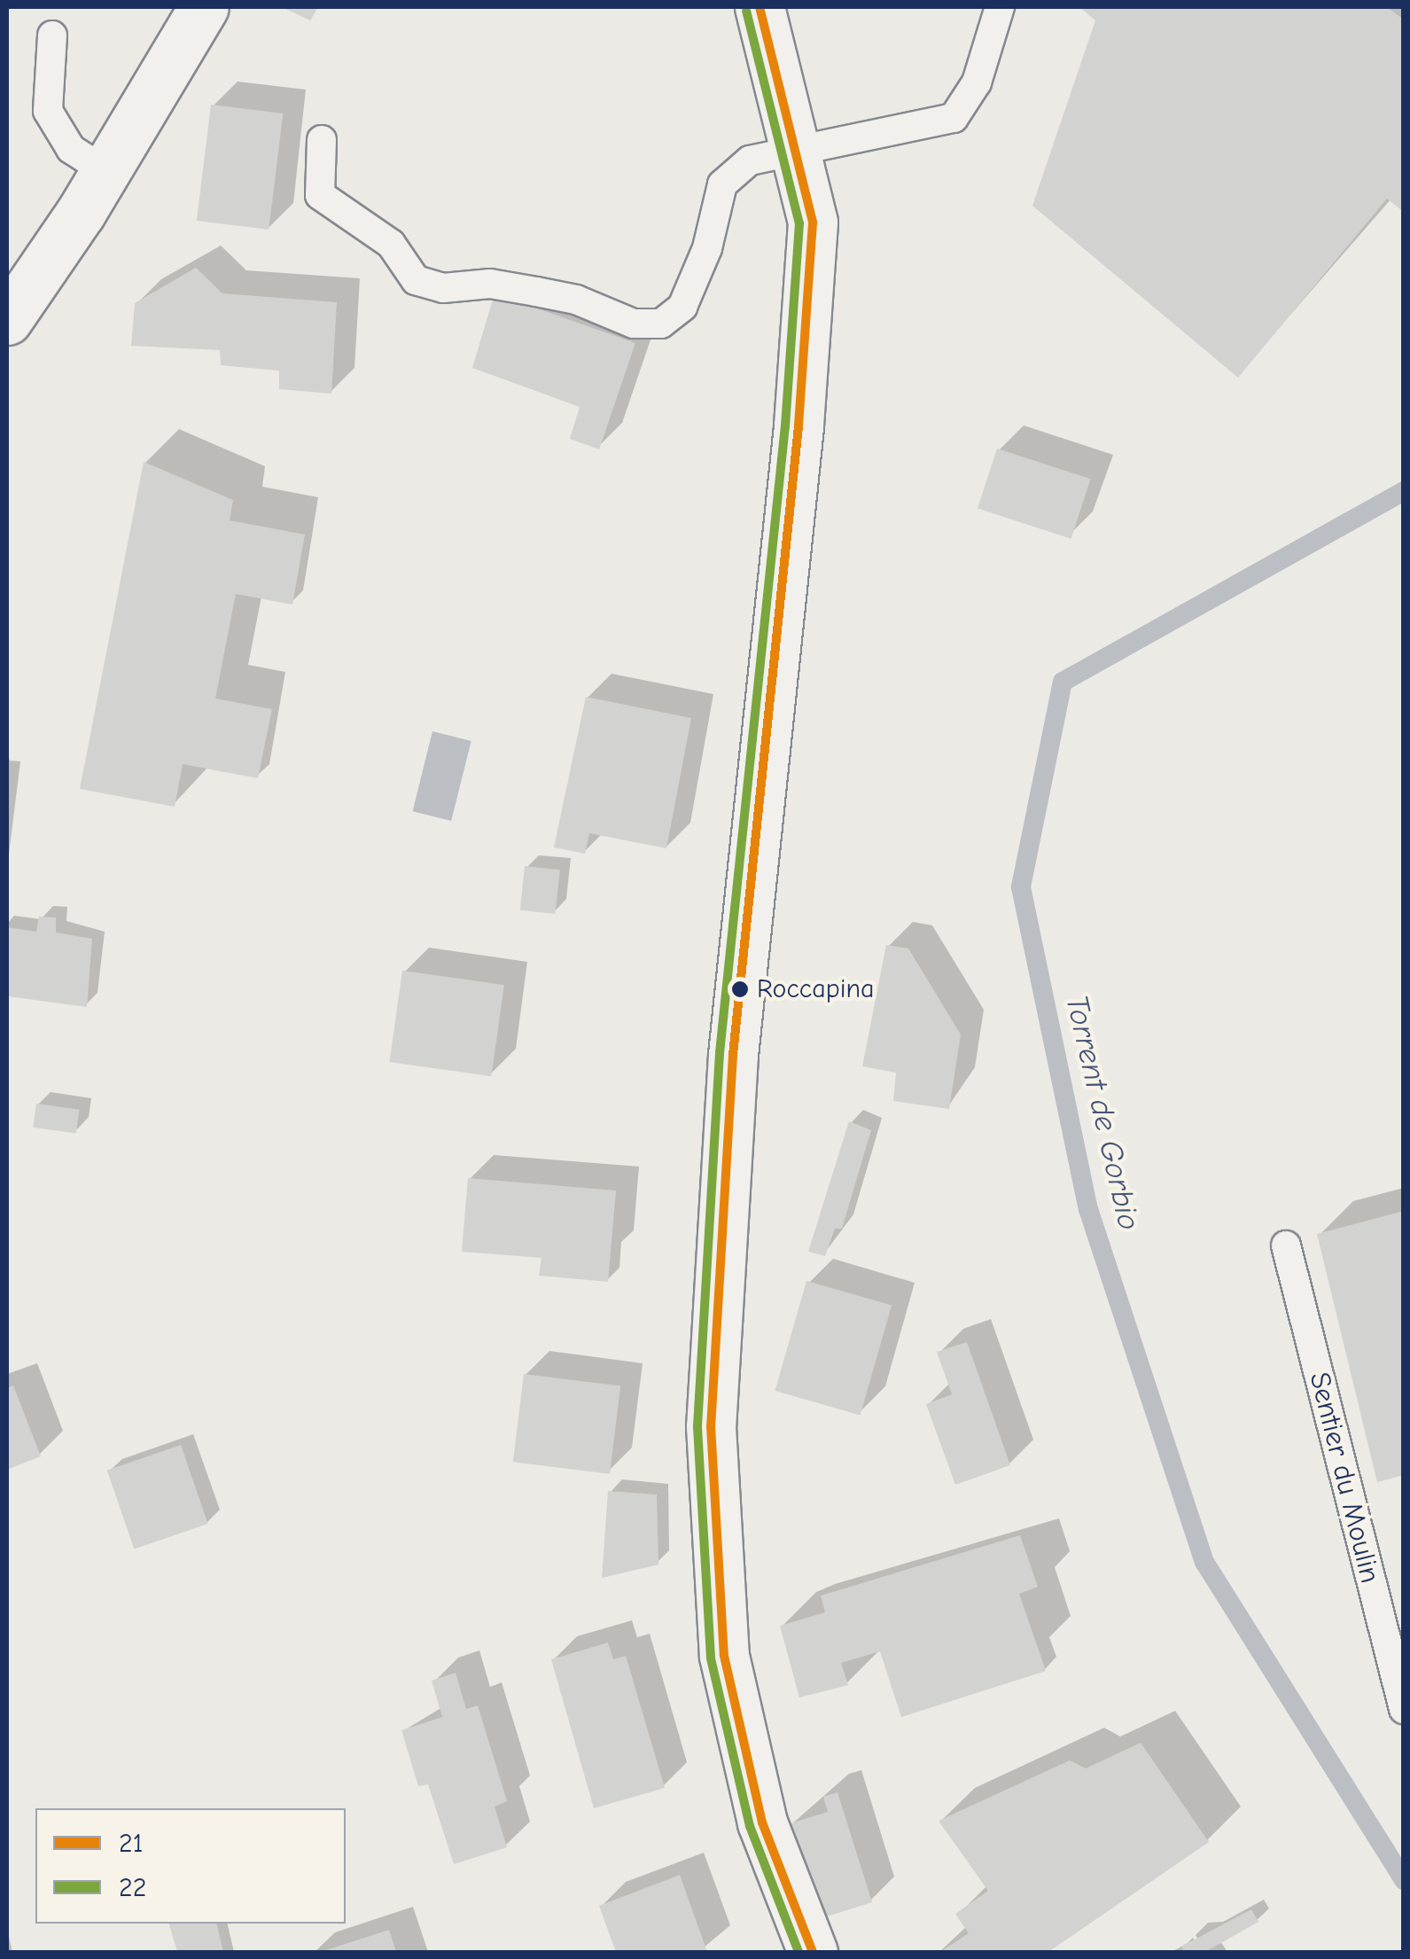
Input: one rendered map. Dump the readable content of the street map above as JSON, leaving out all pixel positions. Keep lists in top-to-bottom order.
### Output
{
  "streets": {
    "lane": ["Sentier du Moulin"]
  },
  "water": ["Torrent de Gorbio"],
  "places": ["Roccapina"],
  "lines": ["transit line 21", "transit line 22"],
  "legend": ["21", "22"]
}
